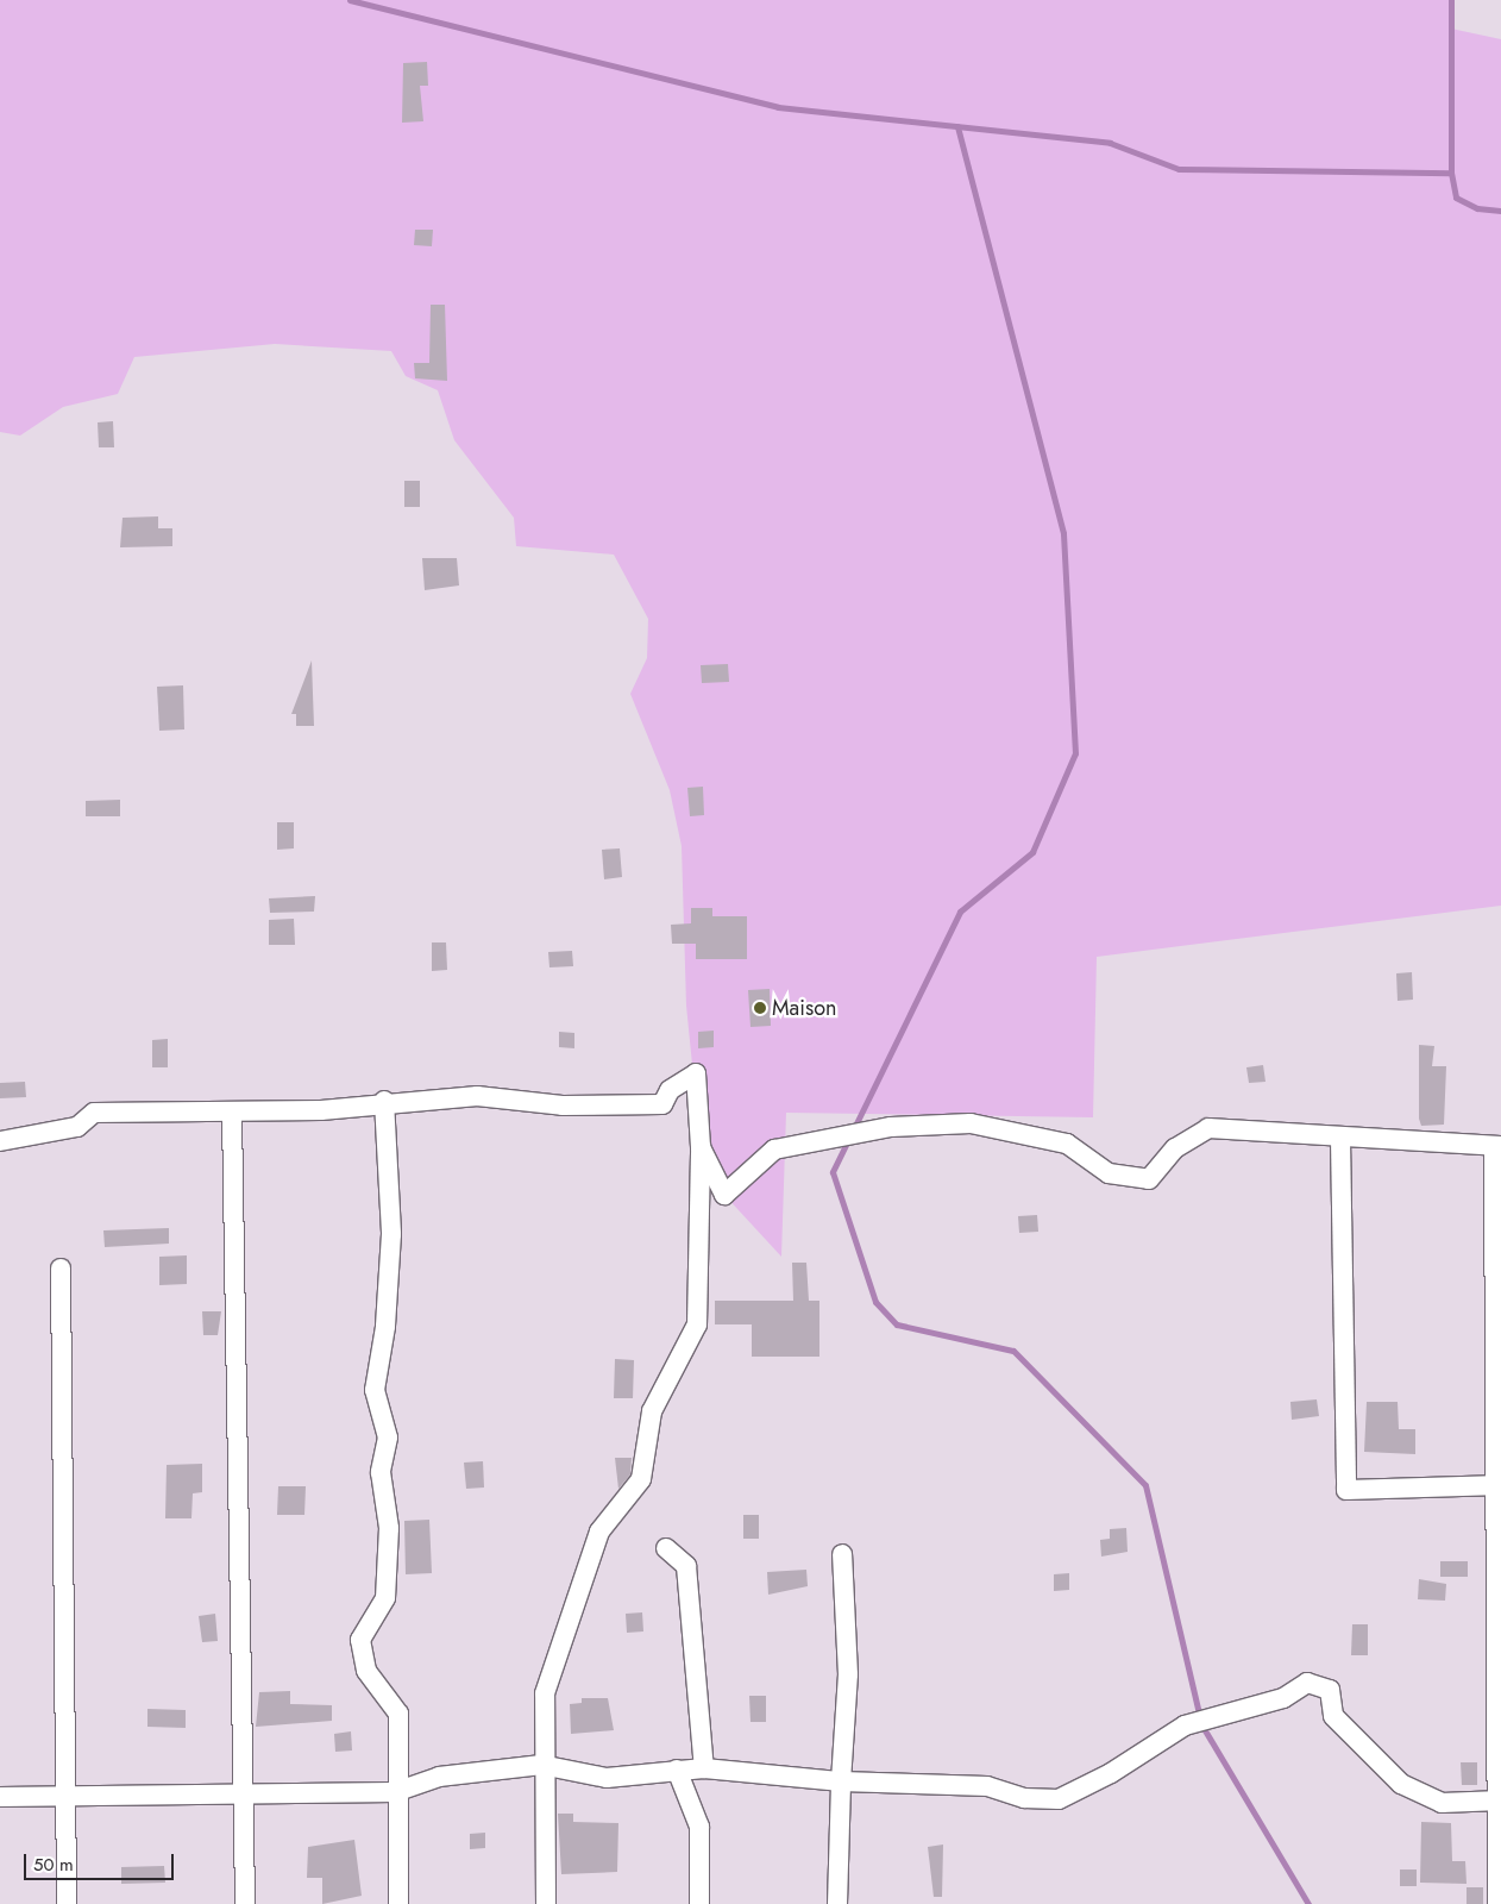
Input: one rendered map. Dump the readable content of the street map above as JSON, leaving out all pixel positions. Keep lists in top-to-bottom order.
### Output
{
  "places": ["Maison"],
  "scale_bar": "50 m"
}
